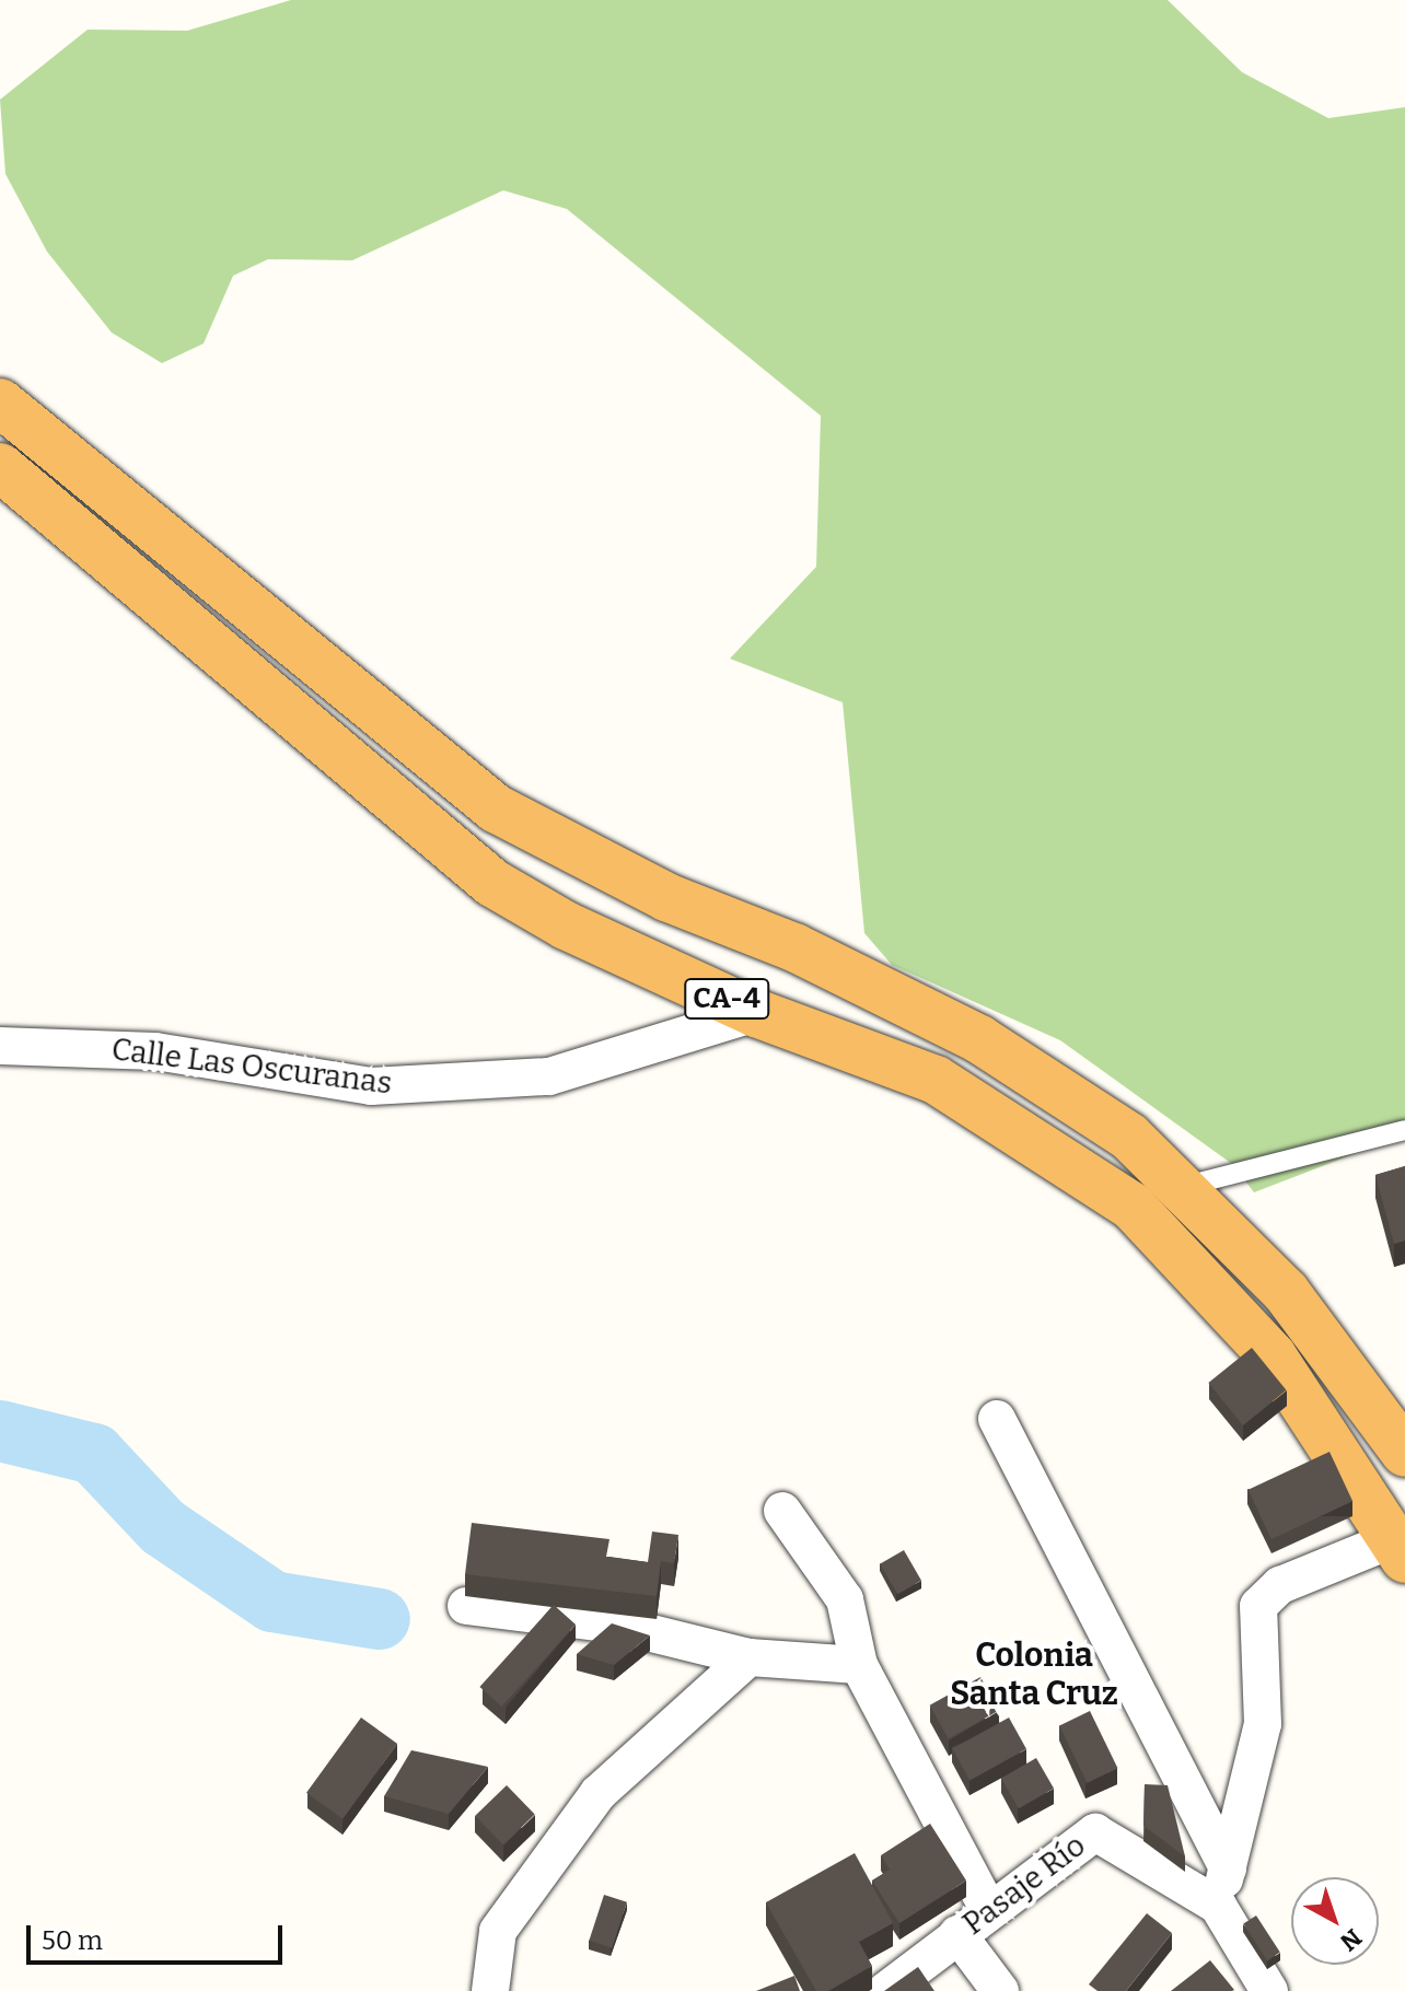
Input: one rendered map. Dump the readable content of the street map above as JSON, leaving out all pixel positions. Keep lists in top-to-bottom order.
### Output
{
  "streets": {
    "highway": ["CA-4"],
    "street": ["Calle Las Oscuranas", "Pasaje Río"]
  },
  "crossings": [
    ["CA-4", "Calle Las Oscuranas"]
  ],
  "districts": ["Colonia Santa Cruz"],
  "scale_bar": "50 m",
  "north": "bottom right"
}
